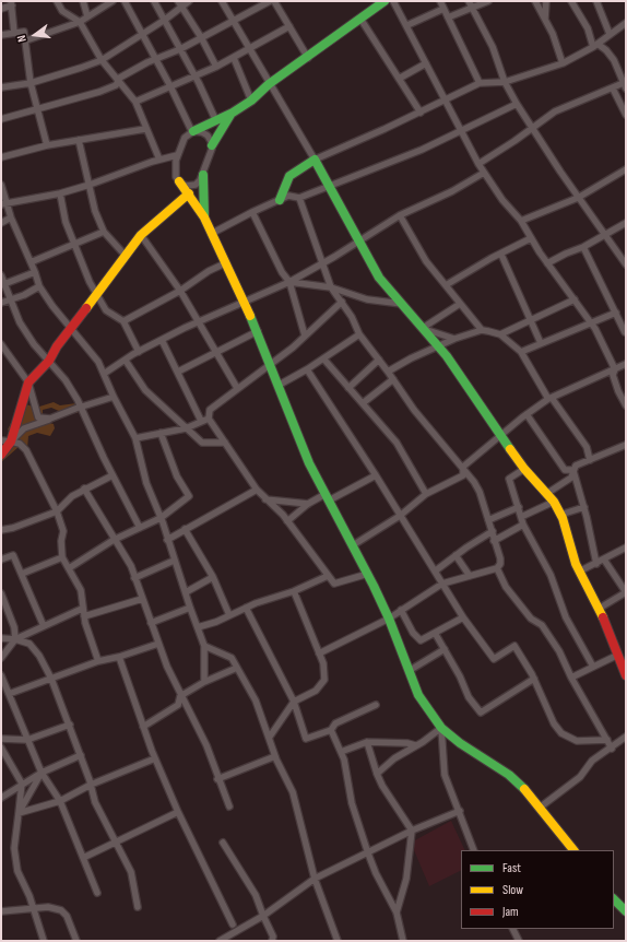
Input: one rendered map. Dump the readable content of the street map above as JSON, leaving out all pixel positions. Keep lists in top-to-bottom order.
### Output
{
  "legend": ["Fast", "Slow", "Jam"],
  "north": "left"
}
